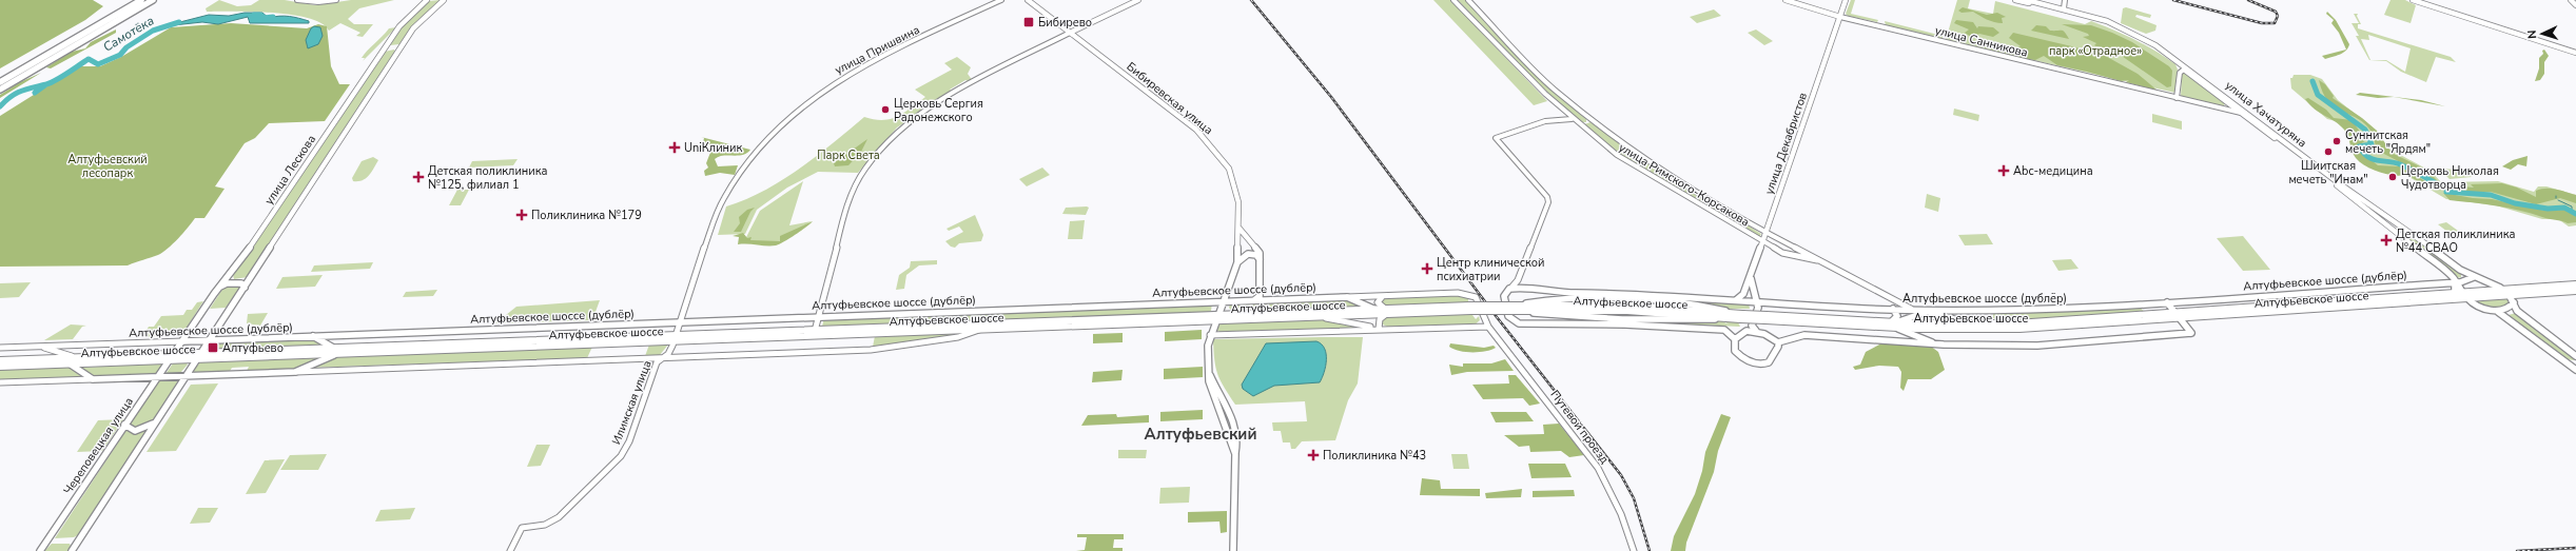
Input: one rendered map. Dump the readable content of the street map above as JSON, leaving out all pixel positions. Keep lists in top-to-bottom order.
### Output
{
  "streets": {
    "main road": [
      "Бибиревская улица",
      "улица Хачатуряна",
      "улица Декабристов",
      "улица Лескова",
      "Алтуфьевское шоссе (дублёр)",
      "Алтуфьевское шоссе",
      "Череповецкая улица"
    ],
    "street": [
      "улица Санникова",
      "улица Пришвина",
      "улица Римского-Корсакова",
      "Илимская улица",
      "Путевой проезд"
    ]
  },
  "crossings": [
    ["улица Санникова", "улица Хачатуряна"],
    ["улица Санникова", "улица Декабристов"],
    ["улица Пришвина", "Алтуфьевское шоссе (дублёр)"],
    ["улица Пришвина", "Алтуфьевское шоссе"],
    ["улица Пришвина", "Илимская улица"],
    ["Бибиревская улица", "Алтуфьевское шоссе (дублёр)"],
    ["Бибиревская улица", "Алтуфьевское шоссе"],
    ["улица Хачатуряна", "Алтуфьевское шоссе (дублёр)"],
    ["улица Хачатуряна", "Алтуфьевское шоссе"],
    ["улица Декабристов", "улица Римского-Корсакова"],
    ["улица Декабристов", "Алтуфьевское шоссе (дублёр)"],
    ["улица Лескова", "Алтуфьевское шоссе (дублёр)"],
    ["улица Лескова", "Алтуфьевское шоссе"],
    ["улица Лескова", "Череповецкая улица"],
    ["Алтуфьевское шоссе (дублёр)", "Путевой проезд"],
    ["Алтуфьевское шоссе", "Илимская улица"],
    ["Алтуфьевское шоссе", "Череповецкая улица"]
  ],
  "districts": ["Алтуфьевский"],
  "water": ["Самотёка"],
  "parks": ["парк «Отрадное»", "Парк Света", "Алтуфьевский лесопарк"],
  "places": {
    "transit": ["Бибирево", "Алтуфьево"],
    "other": [
      "Церковь Сергия Радонежского",
      "Суннитская мечеть \"Ярдям\"",
      "Шиитская мечеть \"Инам\"",
      "Церковь Николая Чудотворца"
    ],
    "health": [
      "UniКлиник",
      "Abc-медицина",
      "Детская поликлиника №125, филиал 1",
      "Поликлиника №179",
      "Детская поликлиника №44 СВАО",
      "Центр клинической психиатрии",
      "Поликлиника №43"
    ]
  },
  "north": "left"
}
